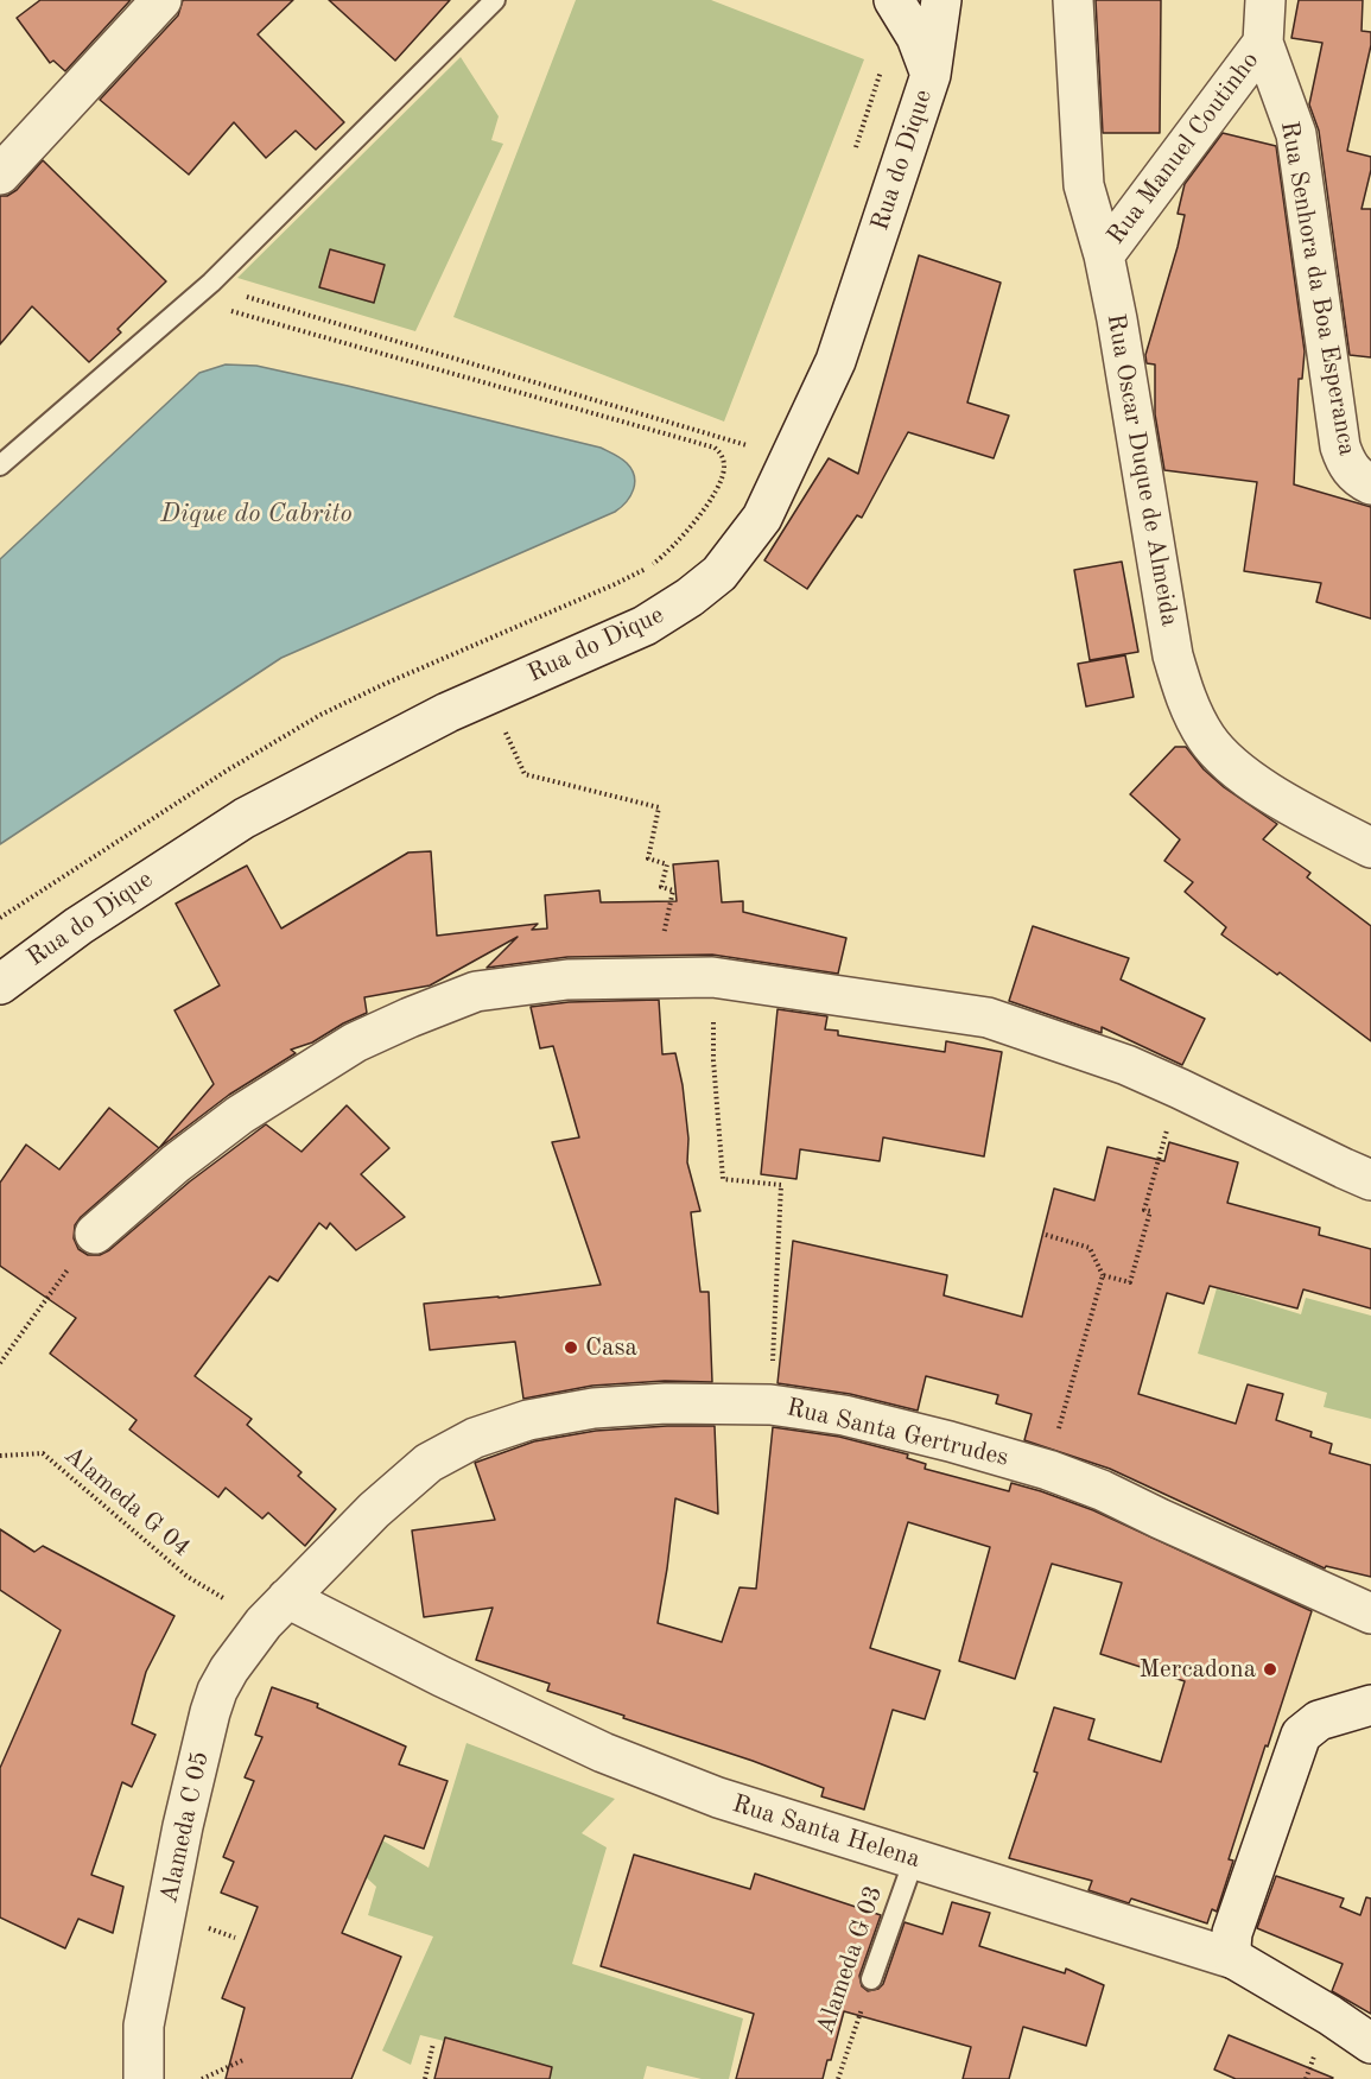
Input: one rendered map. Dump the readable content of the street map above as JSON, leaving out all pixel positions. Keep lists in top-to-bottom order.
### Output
{
  "streets": {
    "street": [
      "Rua Manuel Coutinho",
      "Rua do Dique",
      "Rua Senhora da Boa Esperanca",
      "Rua Oscar Duque de Almeida",
      "Rua Santa Gertrudes",
      "Alameda C 05",
      "Rua Santa Helena"
    ],
    "lane": ["Alameda G 03"],
    "path": ["Alameda G 04"]
  },
  "crossings": [
    ["Rua Manuel Coutinho", "Rua Senhora da Boa Esperanca"],
    ["Rua Manuel Coutinho", "Rua Oscar Duque de Almeida"],
    ["Rua Santa Gertrudes", "Alameda C 05"],
    ["Rua Santa Gertrudes", "Rua Santa Helena"],
    ["Alameda C 05", "Rua Santa Helena"],
    ["Rua Santa Helena", "Alameda G 03"]
  ],
  "water": ["Dique do Cabrito"],
  "places": ["Casa", "Mercadona"]
}
